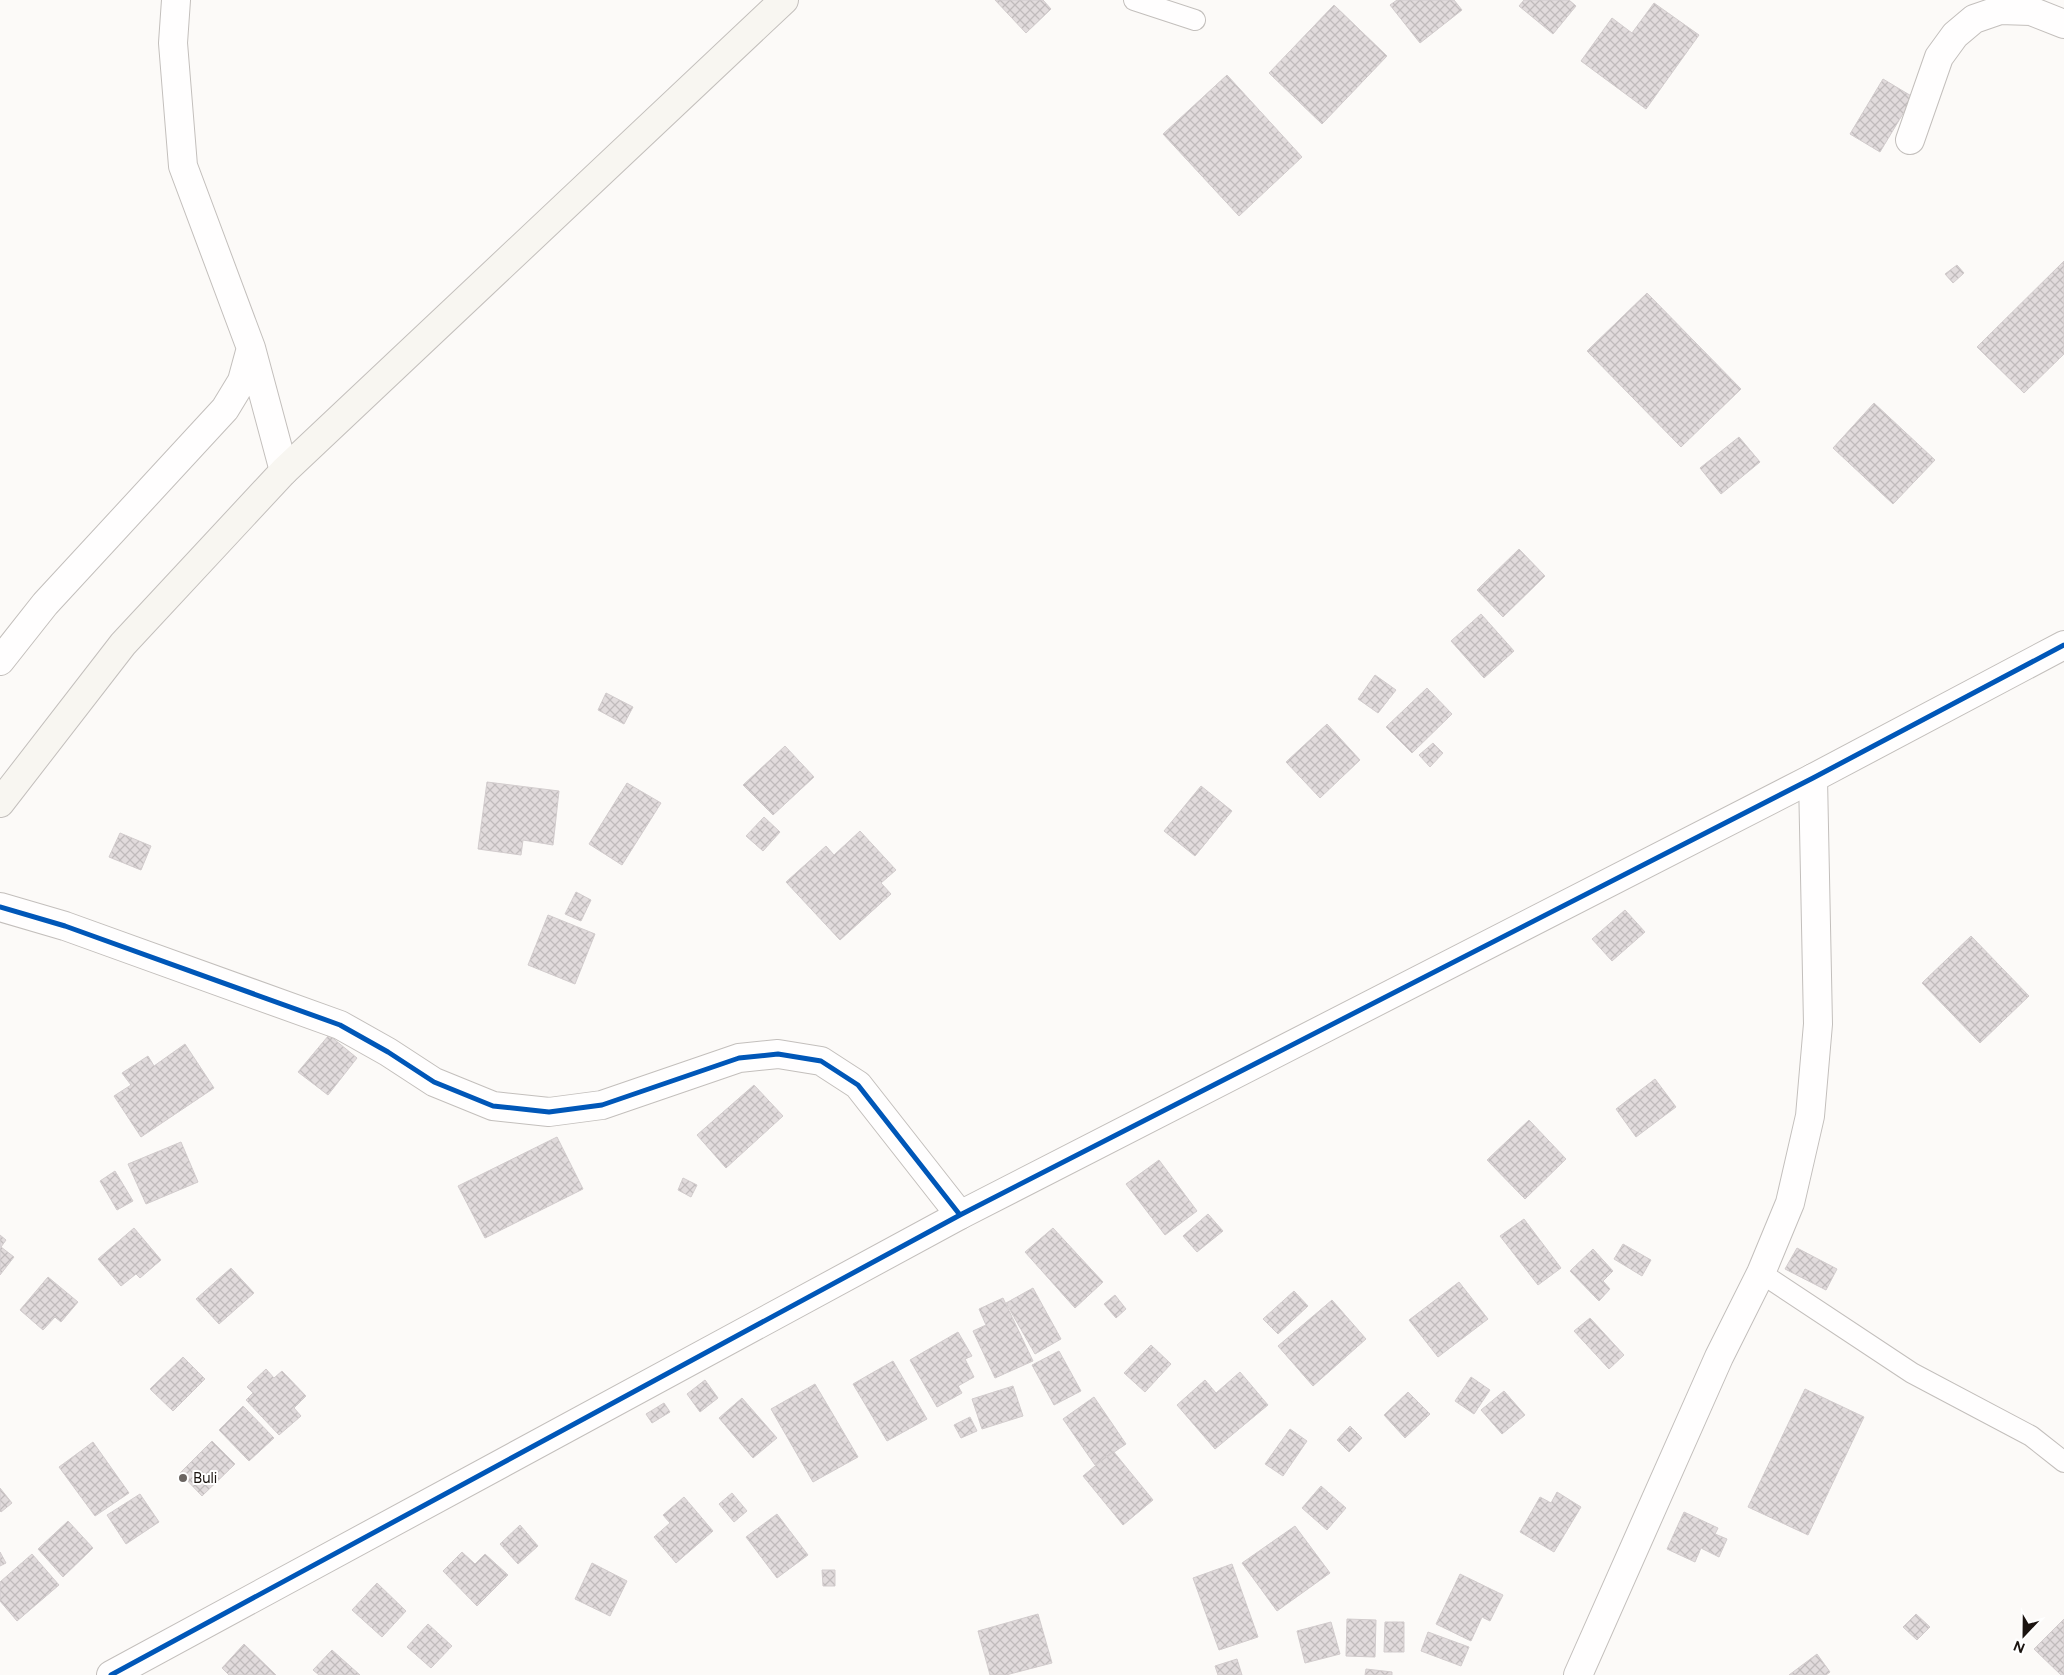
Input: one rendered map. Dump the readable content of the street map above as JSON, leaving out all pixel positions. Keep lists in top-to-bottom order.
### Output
{
  "places": ["Buli"],
  "north": "bottom"
}
